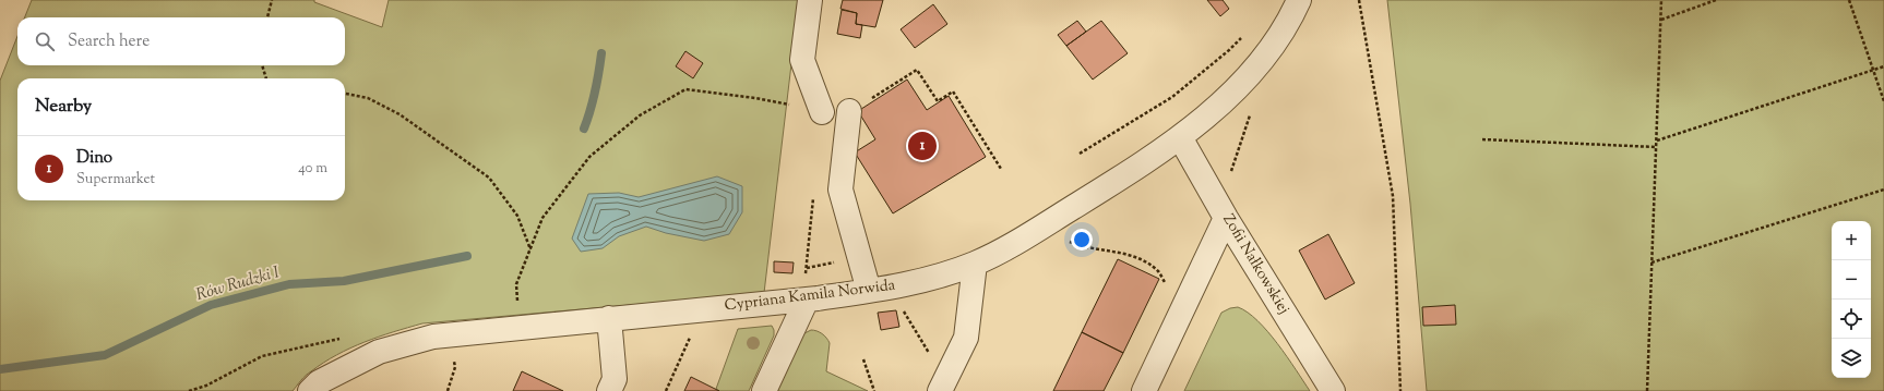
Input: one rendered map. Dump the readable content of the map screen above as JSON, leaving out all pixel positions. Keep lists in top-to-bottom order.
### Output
{
  "streets": {
    "street": ["Zofii Nałkowskiej", "Cypriana Kamila Norwida"]
  },
  "crossings": [
    ["Zofii Nałkowskiej", "Cypriana Kamila Norwida"]
  ],
  "water": ["Rów Rudzki I"],
  "page": {
    "search": "Search here",
    "heading": "Nearby",
    "pins": "1",
    "list": [
      {
        "mark": "1",
        "name": "Dino",
        "note": "Supermarket",
        "value": "40 m"
      }
    ],
    "map_buttons": ["+", "−"]
  }
}
